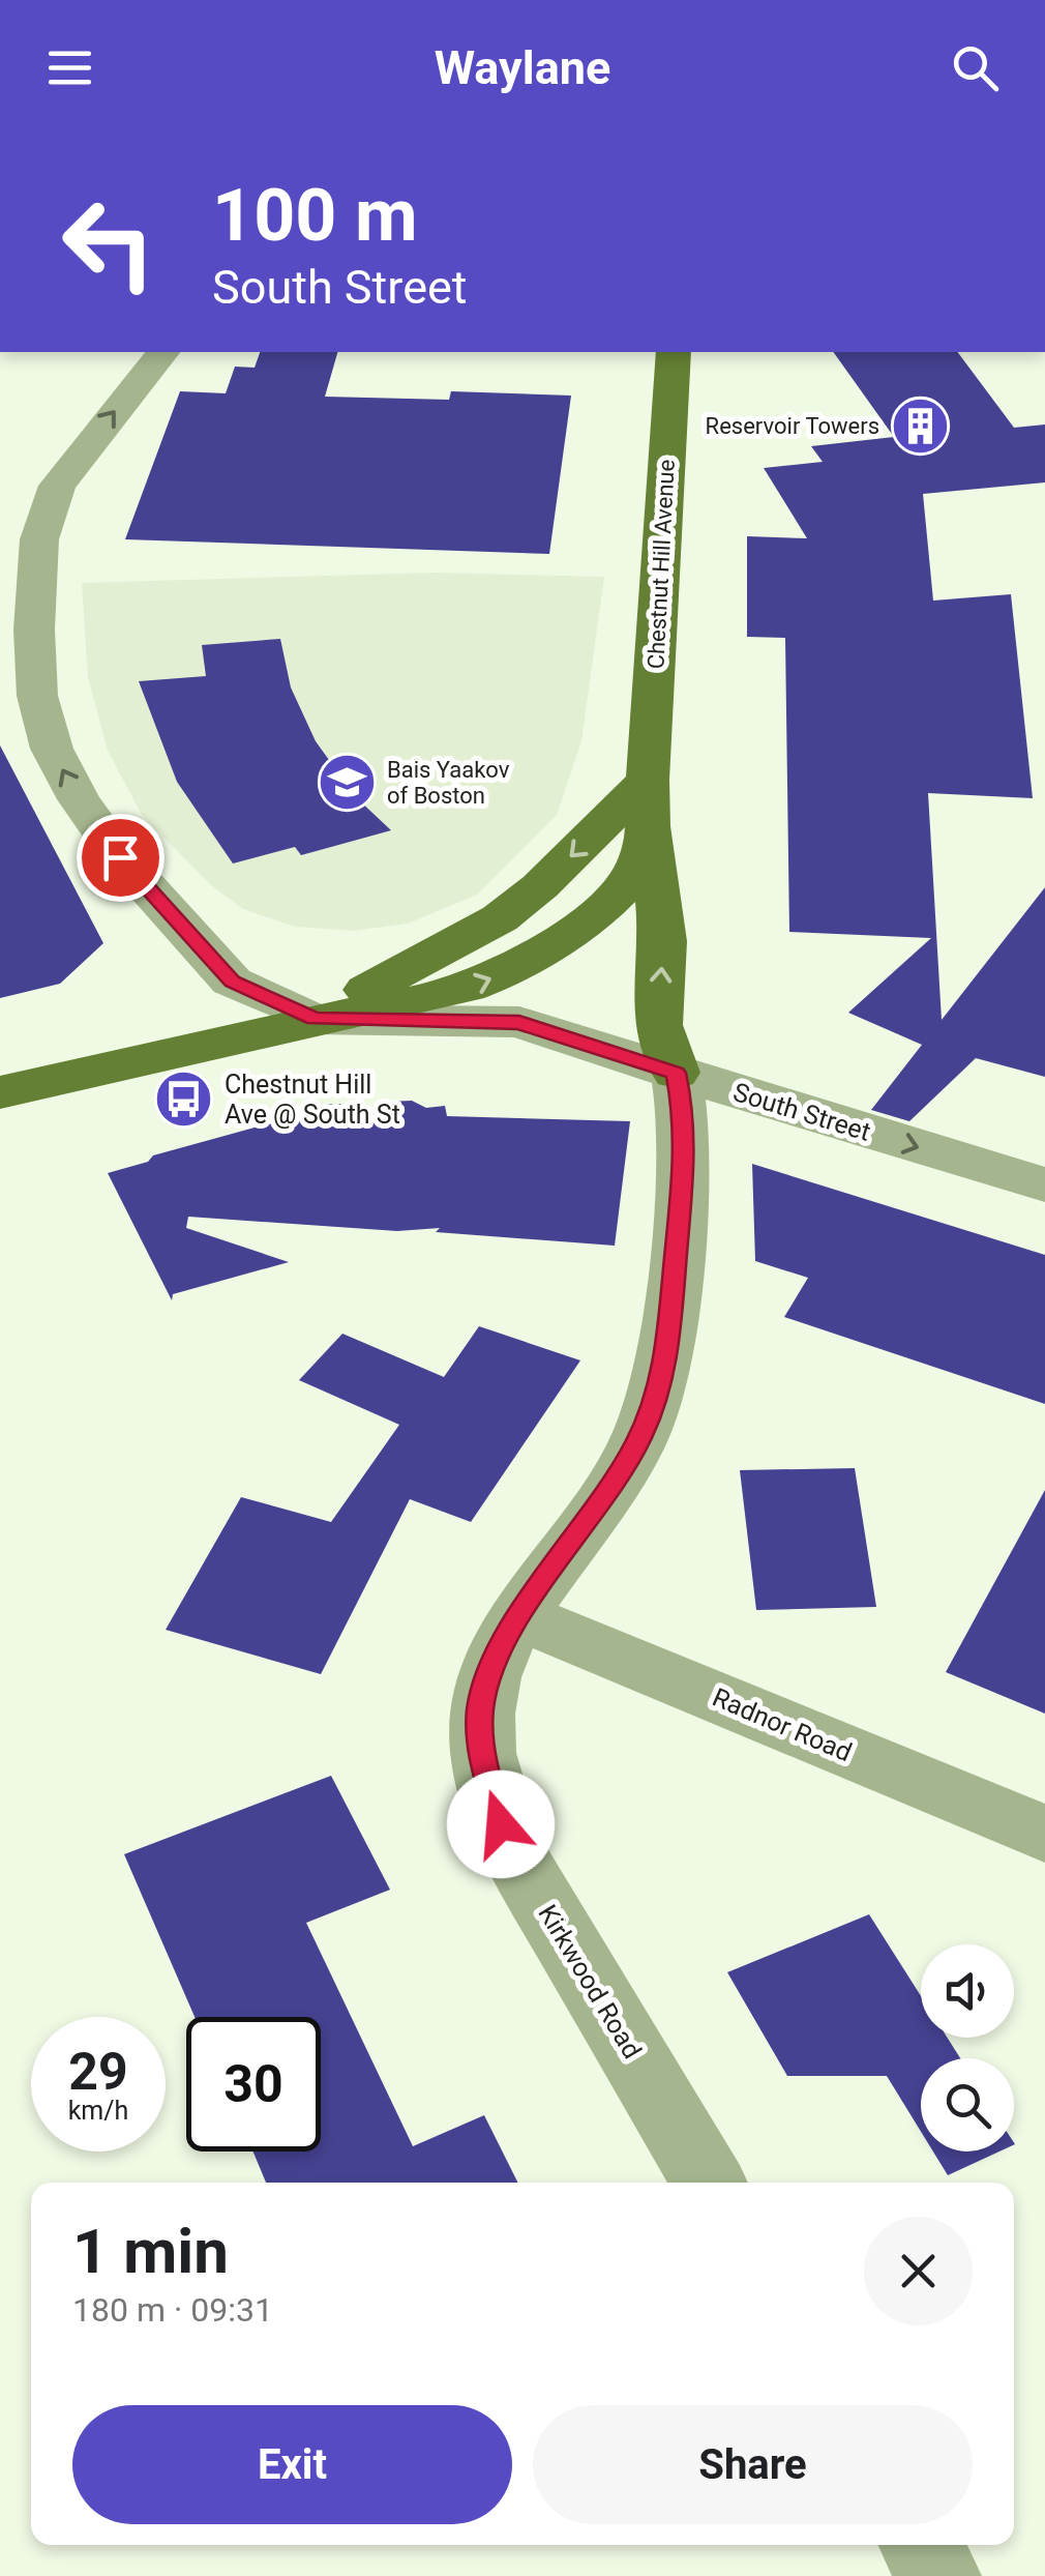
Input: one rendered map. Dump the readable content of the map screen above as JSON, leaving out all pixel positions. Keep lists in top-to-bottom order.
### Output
{
  "streets": {
    "main road": ["Chestnut Hill Avenue"],
    "street": ["South Street", "Radnor Road", "Kirkwood Road"]
  },
  "crossings": [
    ["Chestnut Hill Avenue", "South Street"],
    ["South Street", "Kirkwood Road"],
    ["Radnor Road", "Kirkwood Road"]
  ],
  "one_way": ["South Street"],
  "places": {
    "building": ["Reservoir Towers"],
    "school or university": ["Bais Yaakov of Boston"],
    "bus stop": ["Chestnut Hill Ave @ South St"]
  },
  "page": {
    "header": "Waylane",
    "turn": ["100 m", "South Street"],
    "speed": "29 km/h",
    "limit": "30",
    "heading": ["1 min", "180 m · 09:31"],
    "buttons": ["Exit", "Share"]
  }
}
